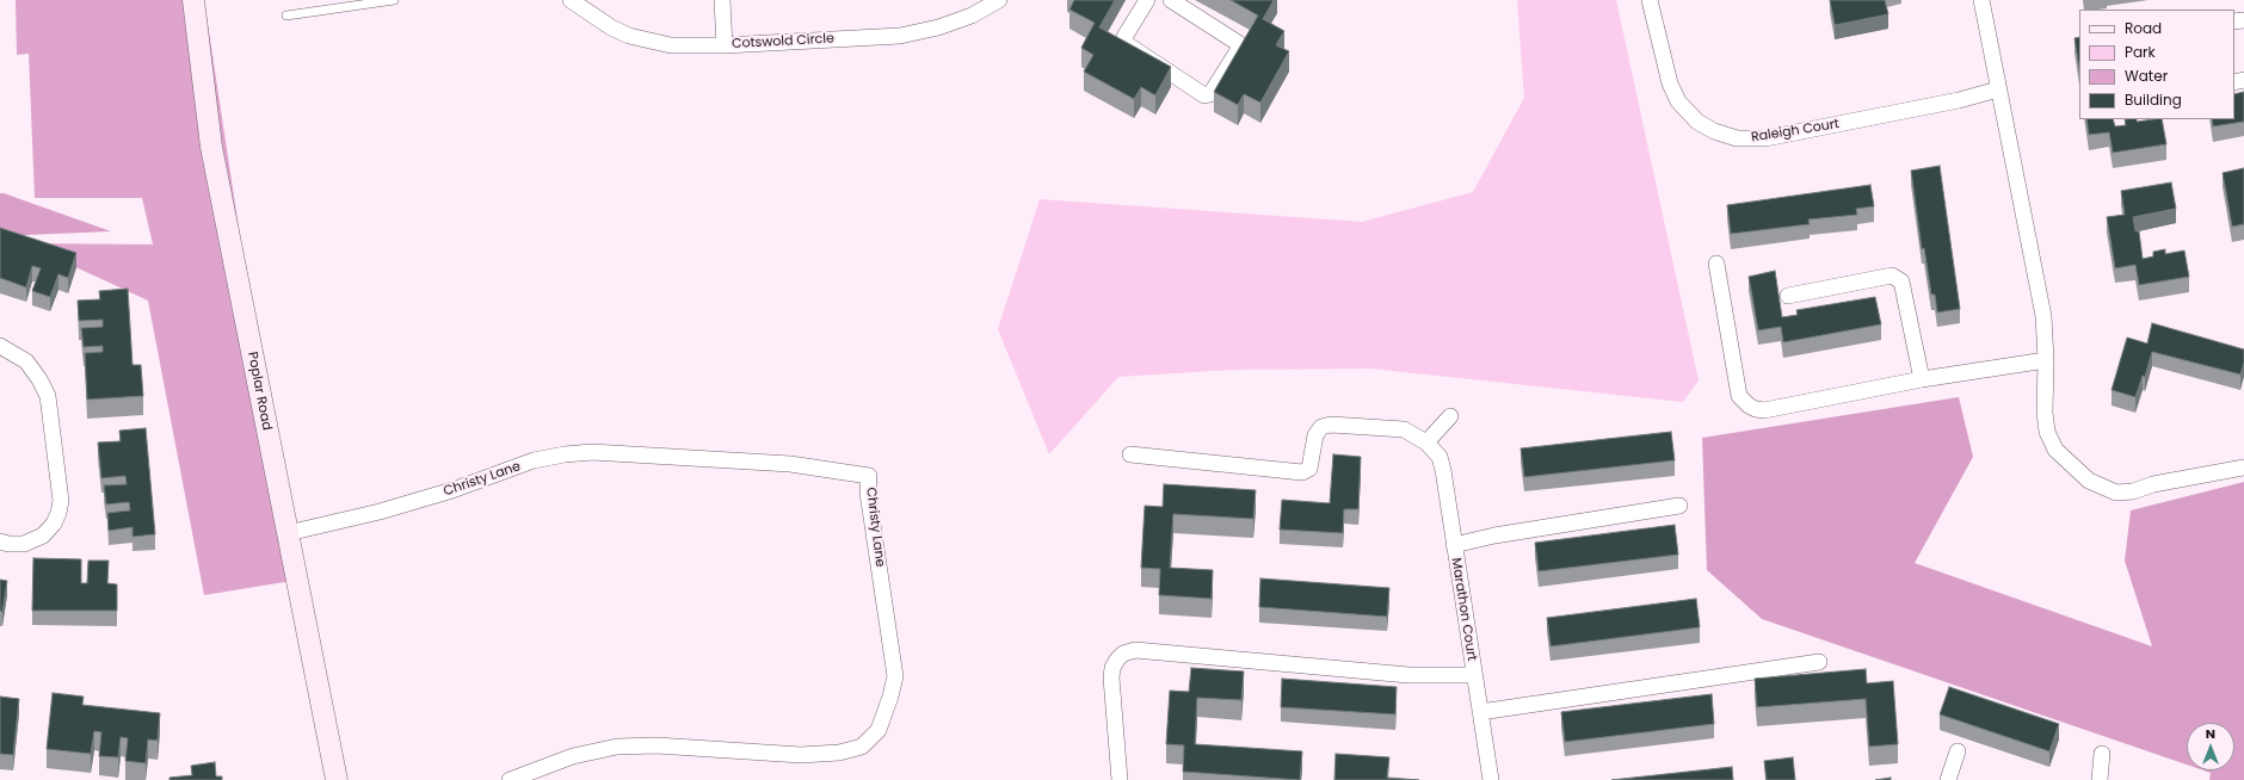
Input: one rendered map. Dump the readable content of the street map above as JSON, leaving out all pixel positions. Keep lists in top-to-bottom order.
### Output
{
  "streets": {
    "street": [
      "Cotswold Circle",
      "Raleigh Court",
      "Poplar Road",
      "Christy Lane",
      "Marathon Court"
    ]
  },
  "crossings": [
    ["Poplar Road", "Christy Lane"]
  ],
  "legend": [
    "Road",
    "Park",
    "Water",
    "Building"
  ],
  "north": "top"
}
